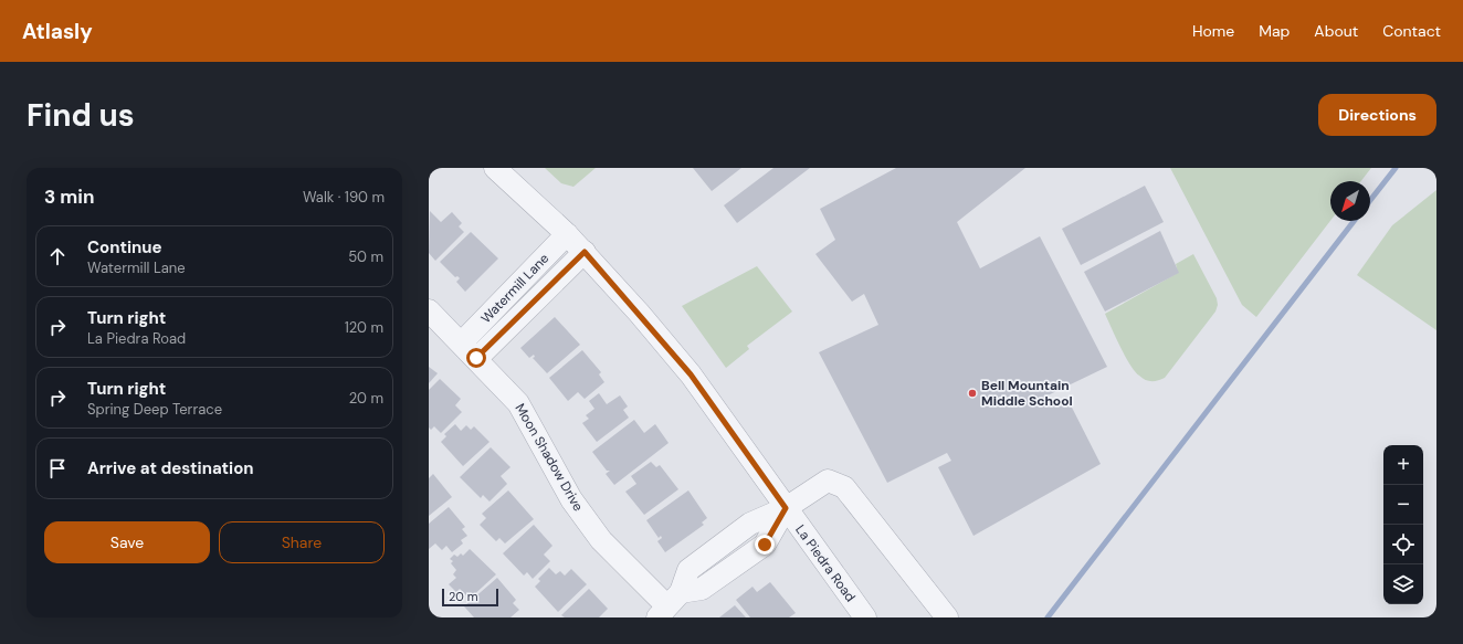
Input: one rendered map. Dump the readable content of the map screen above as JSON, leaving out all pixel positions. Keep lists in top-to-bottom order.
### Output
{
  "streets": {
    "street": ["Watermill Lane", "Moon Shadow Drive", "La Piedra Road"]
  },
  "crossings": [
    ["Watermill Lane", "Moon Shadow Drive"],
    ["Watermill Lane", "La Piedra Road"]
  ],
  "places": ["Bell Mountain Middle School"],
  "scale_bar": "20 m",
  "north": "bottom left",
  "page": {
    "header": "Atlasly",
    "nav": [
      "Home",
      "Map",
      "About",
      "Contact"
    ],
    "buttons": [
      "Directions",
      ["Save", "Share"]
    ],
    "title": "Find us",
    "heading": ["3 min", "Walk · 190 m"],
    "list": [
      ["Continue", "Watermill Lane", "50 m"],
      ["Turn right", "La Piedra Road", "120 m"],
      ["Turn right", "Spring Deep Terrace", "20 m"],
      "Arrive at destination"
    ],
    "map_buttons": ["+", "−"],
    "scale": "20 m"
  }
}
